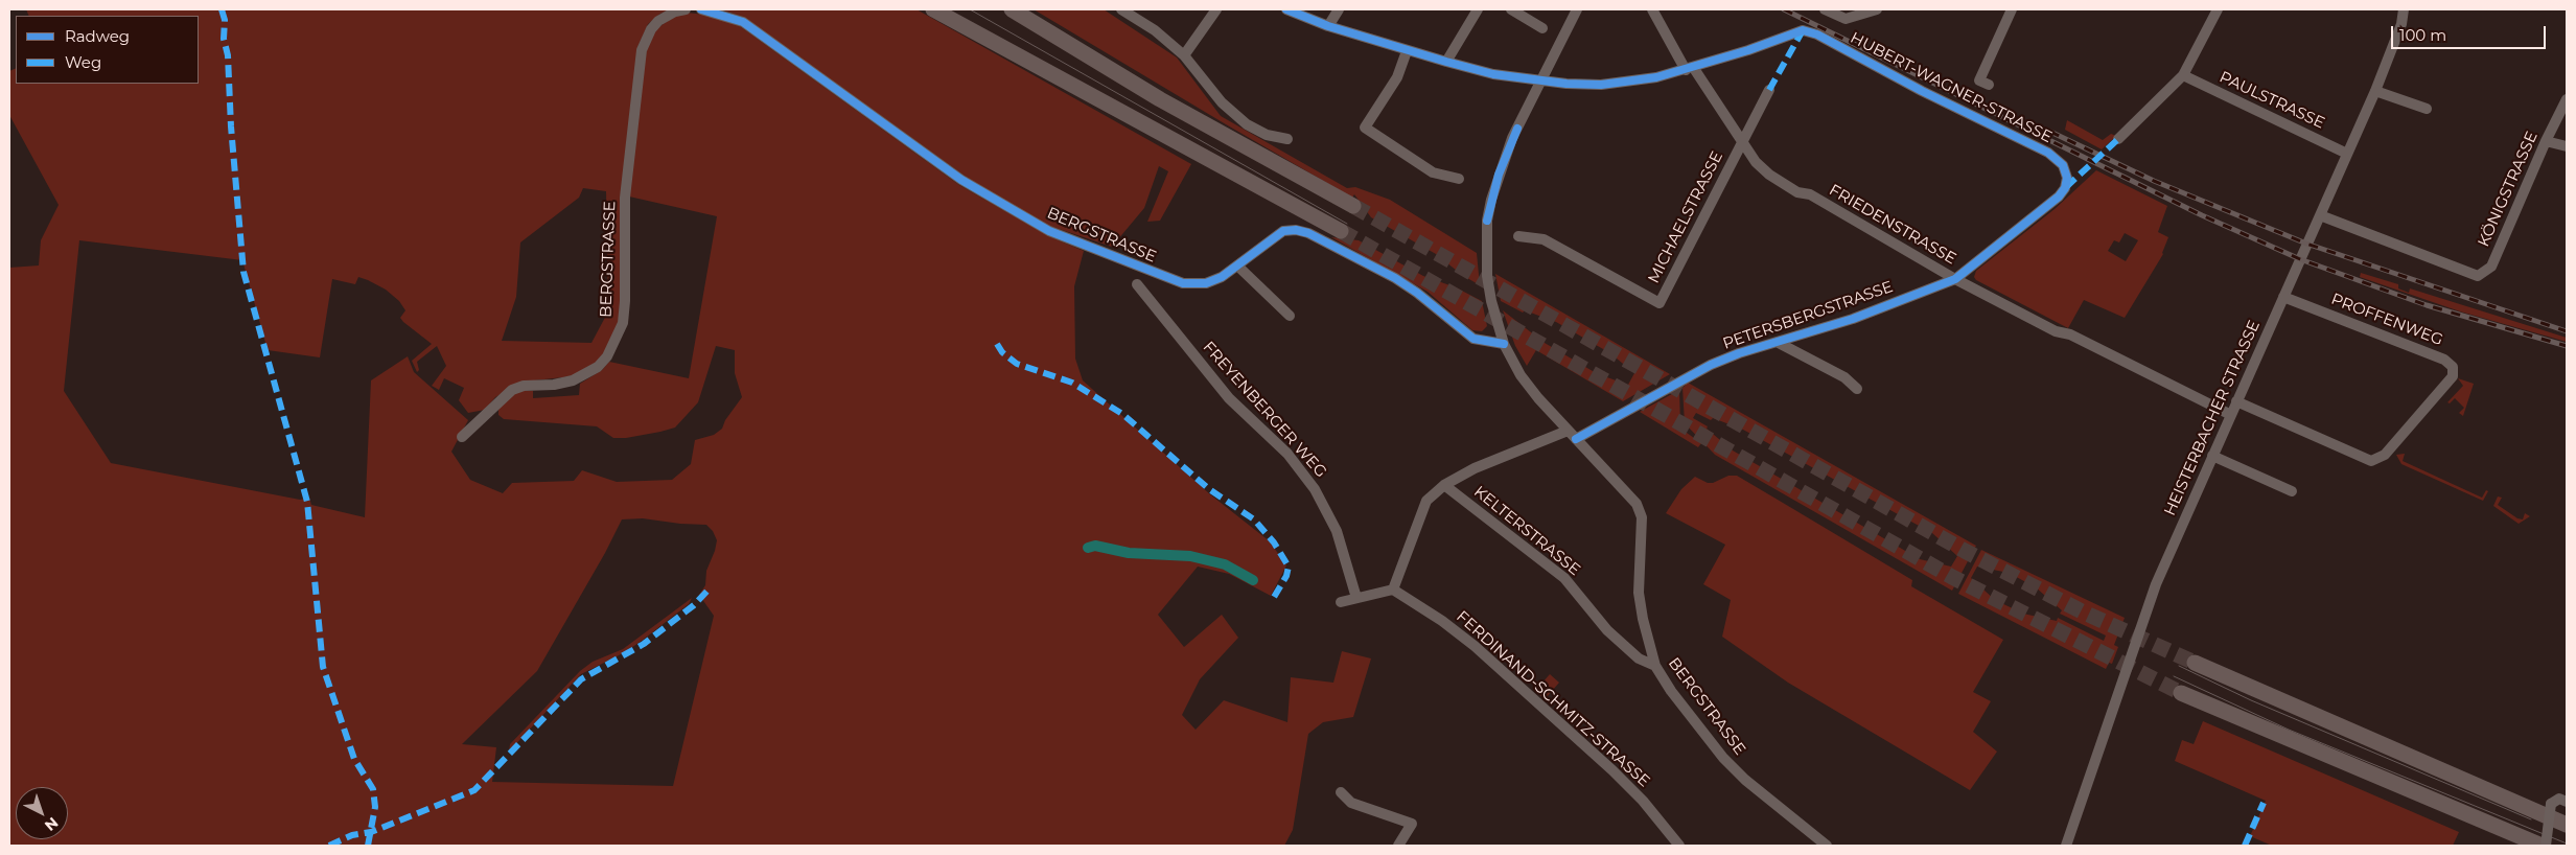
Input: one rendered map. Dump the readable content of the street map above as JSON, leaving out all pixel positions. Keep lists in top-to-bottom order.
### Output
{
  "streets": {
    "street": [
      "HUBERT-WAGNER-STRASSE",
      "PAULSTRASSE",
      "KÖNIGSTRASSE",
      "MICHAELSTRASSE",
      "FRIEDENSTRASSE",
      "BERGSTRASSE",
      "PETERSBERGSTRASSE",
      "PROFFENWEG",
      "FREYENBERGER WEG",
      "HEISTERBACHER STRASSE",
      "KELTERSTRASSE",
      "FERDINAND-SCHMITZ-STRASSE"
    ]
  },
  "crossings": [
    ["HUBERT-WAGNER-STRASSE", "FRIEDENSTRASSE"],
    ["HUBERT-WAGNER-STRASSE", "PETERSBERGSTRASSE"],
    ["PAULSTRASSE", "HEISTERBACHER STRASSE"],
    ["KÖNIGSTRASSE", "HEISTERBACHER STRASSE"],
    ["MICHAELSTRASSE", "FRIEDENSTRASSE"],
    ["FRIEDENSTRASSE", "PETERSBERGSTRASSE"],
    ["FRIEDENSTRASSE", "HEISTERBACHER STRASSE"],
    ["BERGSTRASSE", "PETERSBERGSTRASSE"],
    ["BERGSTRASSE", "KELTERSTRASSE"],
    ["PROFFENWEG", "HEISTERBACHER STRASSE"]
  ],
  "legend": ["Radweg", "Weg"],
  "scale_bar": "100 m",
  "north": "bottom right"
}
